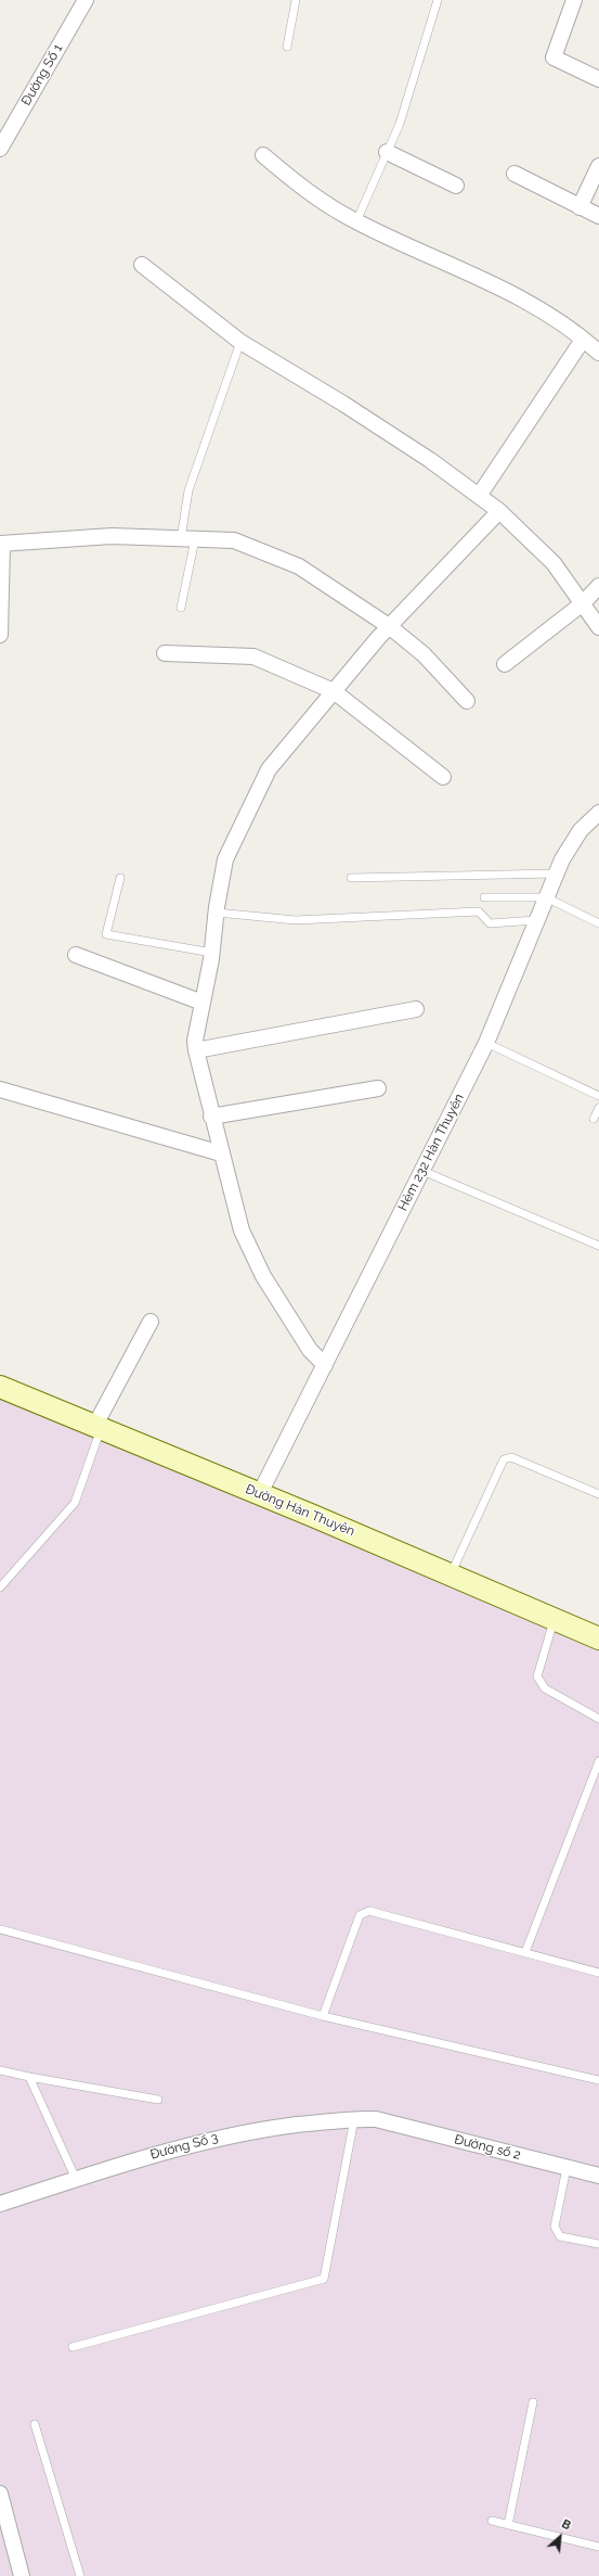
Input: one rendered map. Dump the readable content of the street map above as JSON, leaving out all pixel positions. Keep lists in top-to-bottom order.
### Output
{
  "streets": {
    "street": [
      "Đường Số 1",
      "Hẻm 232 Hàn Thuyên",
      "Đường Hàn Thuyên",
      "Đường Số 3",
      "Đường số 2"
    ]
  },
  "crossings": [
    ["Hẻm 232 Hàn Thuyên", "Đường Hàn Thuyên"],
    ["Đường Số 3", "Đường số 2"]
  ],
  "north": "top right"
}
